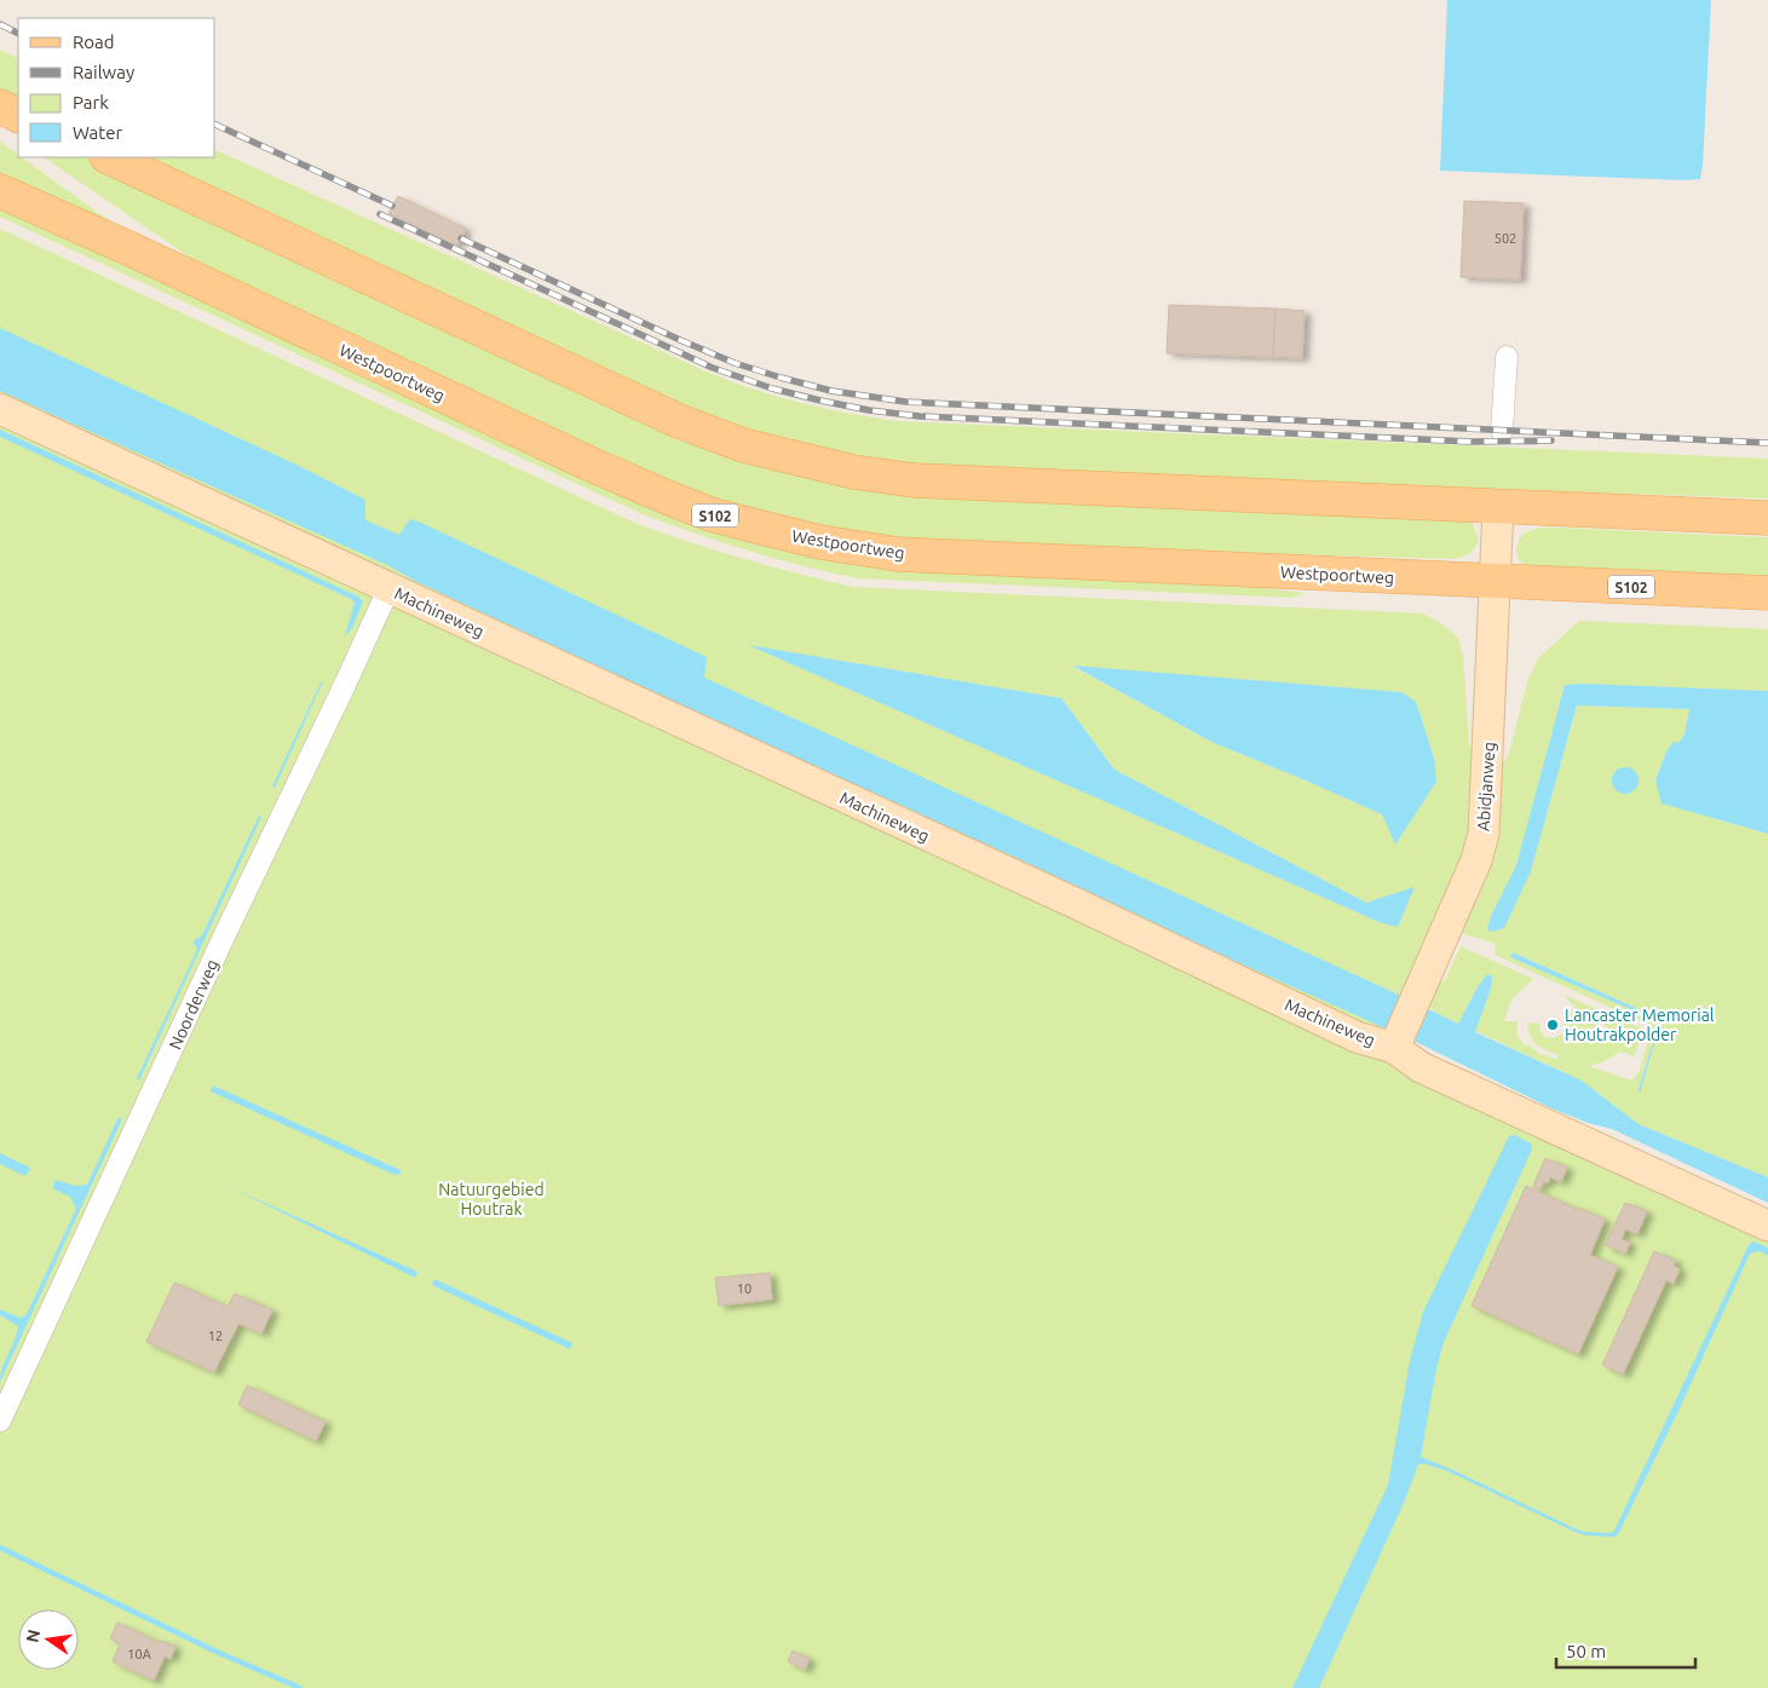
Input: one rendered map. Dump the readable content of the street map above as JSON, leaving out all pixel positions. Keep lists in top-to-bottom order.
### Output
{
  "streets": {
    "main road": ["Westpoortweg", "S102"],
    "street": ["Machineweg", "Abidjanweg", "Noorderweg"]
  },
  "crossings": [
    ["Westpoortweg", "Abidjanweg"],
    ["Machineweg", "Abidjanweg"],
    ["Machineweg", "Noorderweg"]
  ],
  "parks": ["Natuurgebied Houtrak"],
  "places": ["Lancaster Memorial Houtrakpolder"],
  "house_numbers": [
    "502",
    "10",
    "12",
    "10A"
  ],
  "legend": [
    "Road",
    "Railway",
    "Park",
    "Water"
  ],
  "scale_bar": "50 m",
  "north": "left"
}
